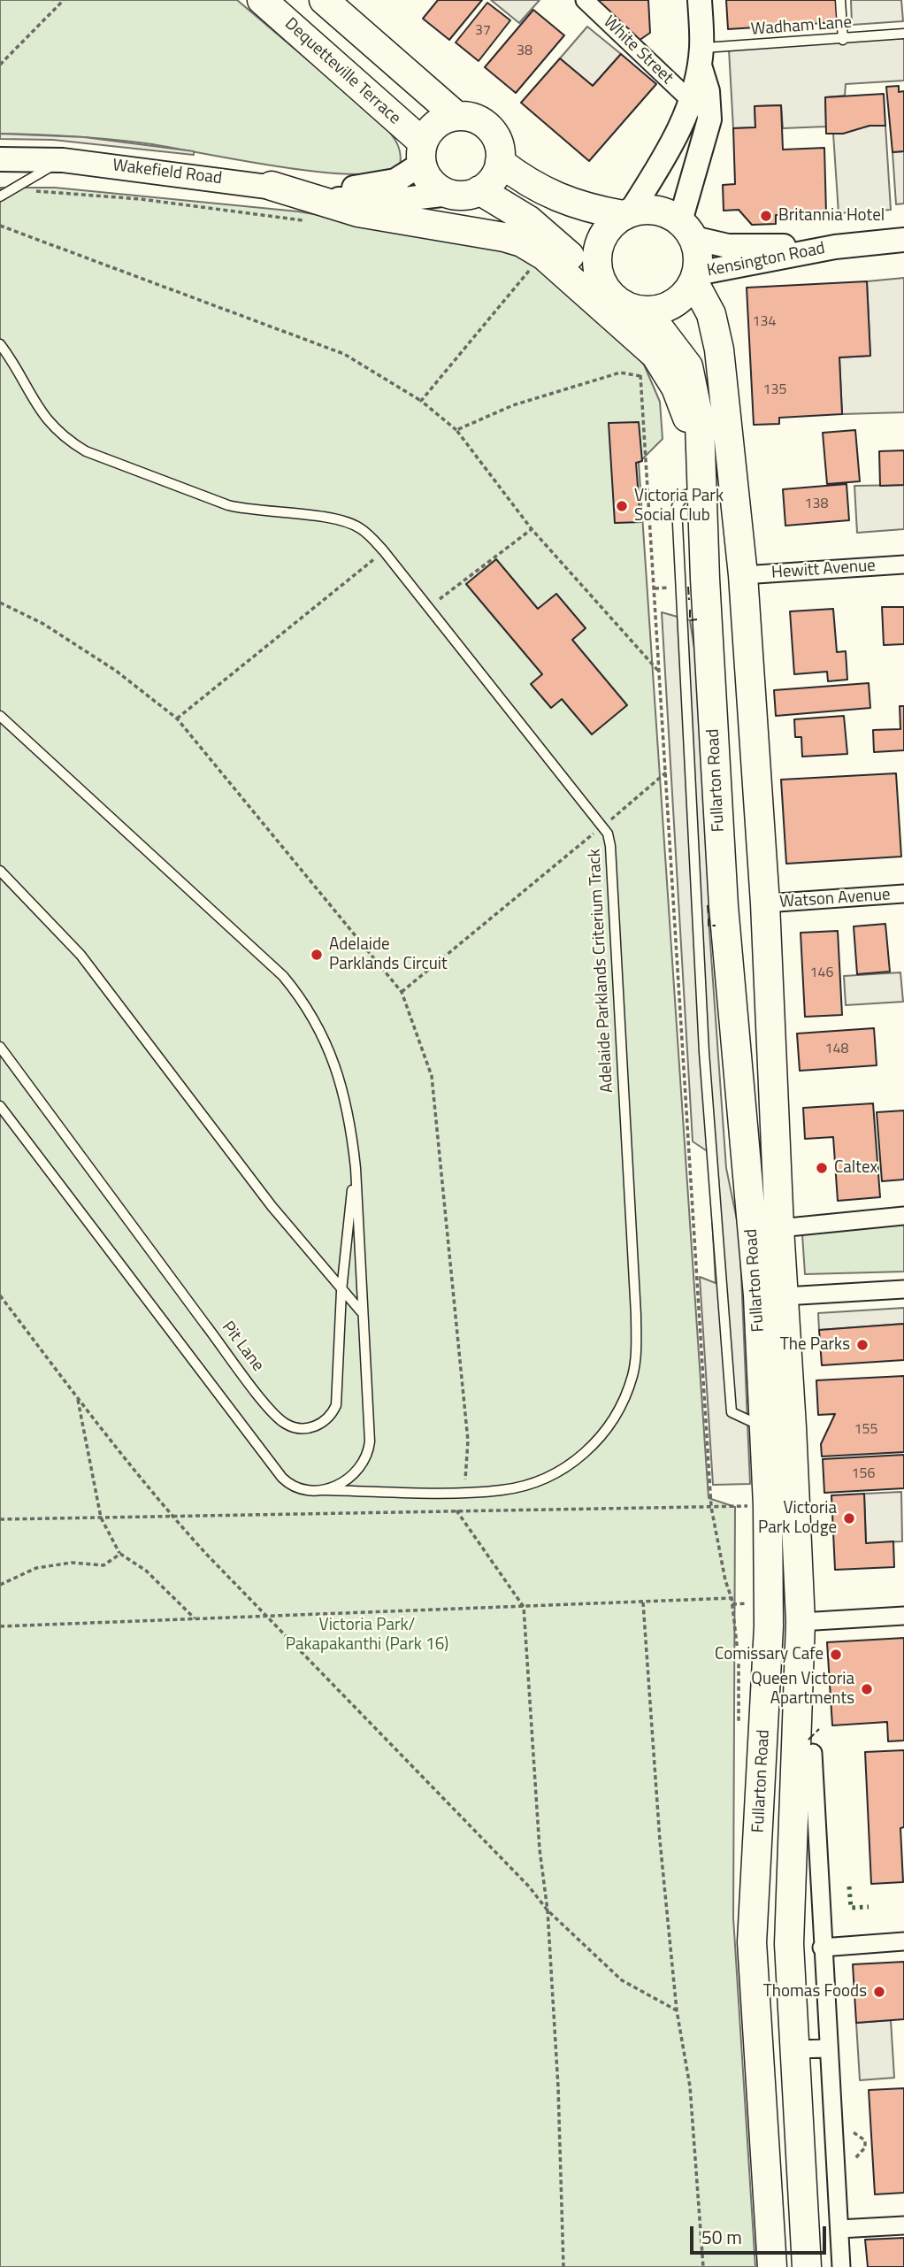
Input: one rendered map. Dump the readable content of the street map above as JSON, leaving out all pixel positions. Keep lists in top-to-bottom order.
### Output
{
  "streets": {
    "highway": ["Dequetteville Terrace", "Fullarton Road"],
    "main road": ["Wakefield Road", "Kensington Road"],
    "street": ["White Street", "Hewitt Avenue", "Watson Avenue"],
    "lane": ["Wadham Lane", "Adelaide Parklands Criterium Track", "Pit Lane"]
  },
  "crossings": [
    ["Dequetteville Terrace", "Wakefield Road"],
    ["Kensington Road", "Fullarton Road"],
    ["Hewitt Avenue", "Fullarton Road"],
    ["Fullarton Road", "Watson Avenue"]
  ],
  "parks": ["Victoria Park/ Pakapakanthi (Park 16)"],
  "places": [
    "Britannia Hotel",
    "Victoria Park Social Club",
    "Adelaide Parklands Circuit",
    "Caltex",
    "The Parks",
    "Victoria Park Lodge",
    "Comissary Cafe",
    "Queen Victoria Apartments",
    "Thomas Foods"
  ],
  "house_numbers": [
    "37",
    "38",
    "134",
    "135",
    "138",
    "146",
    "148",
    "155",
    "156"
  ],
  "scale_bar": "50 m"
}
